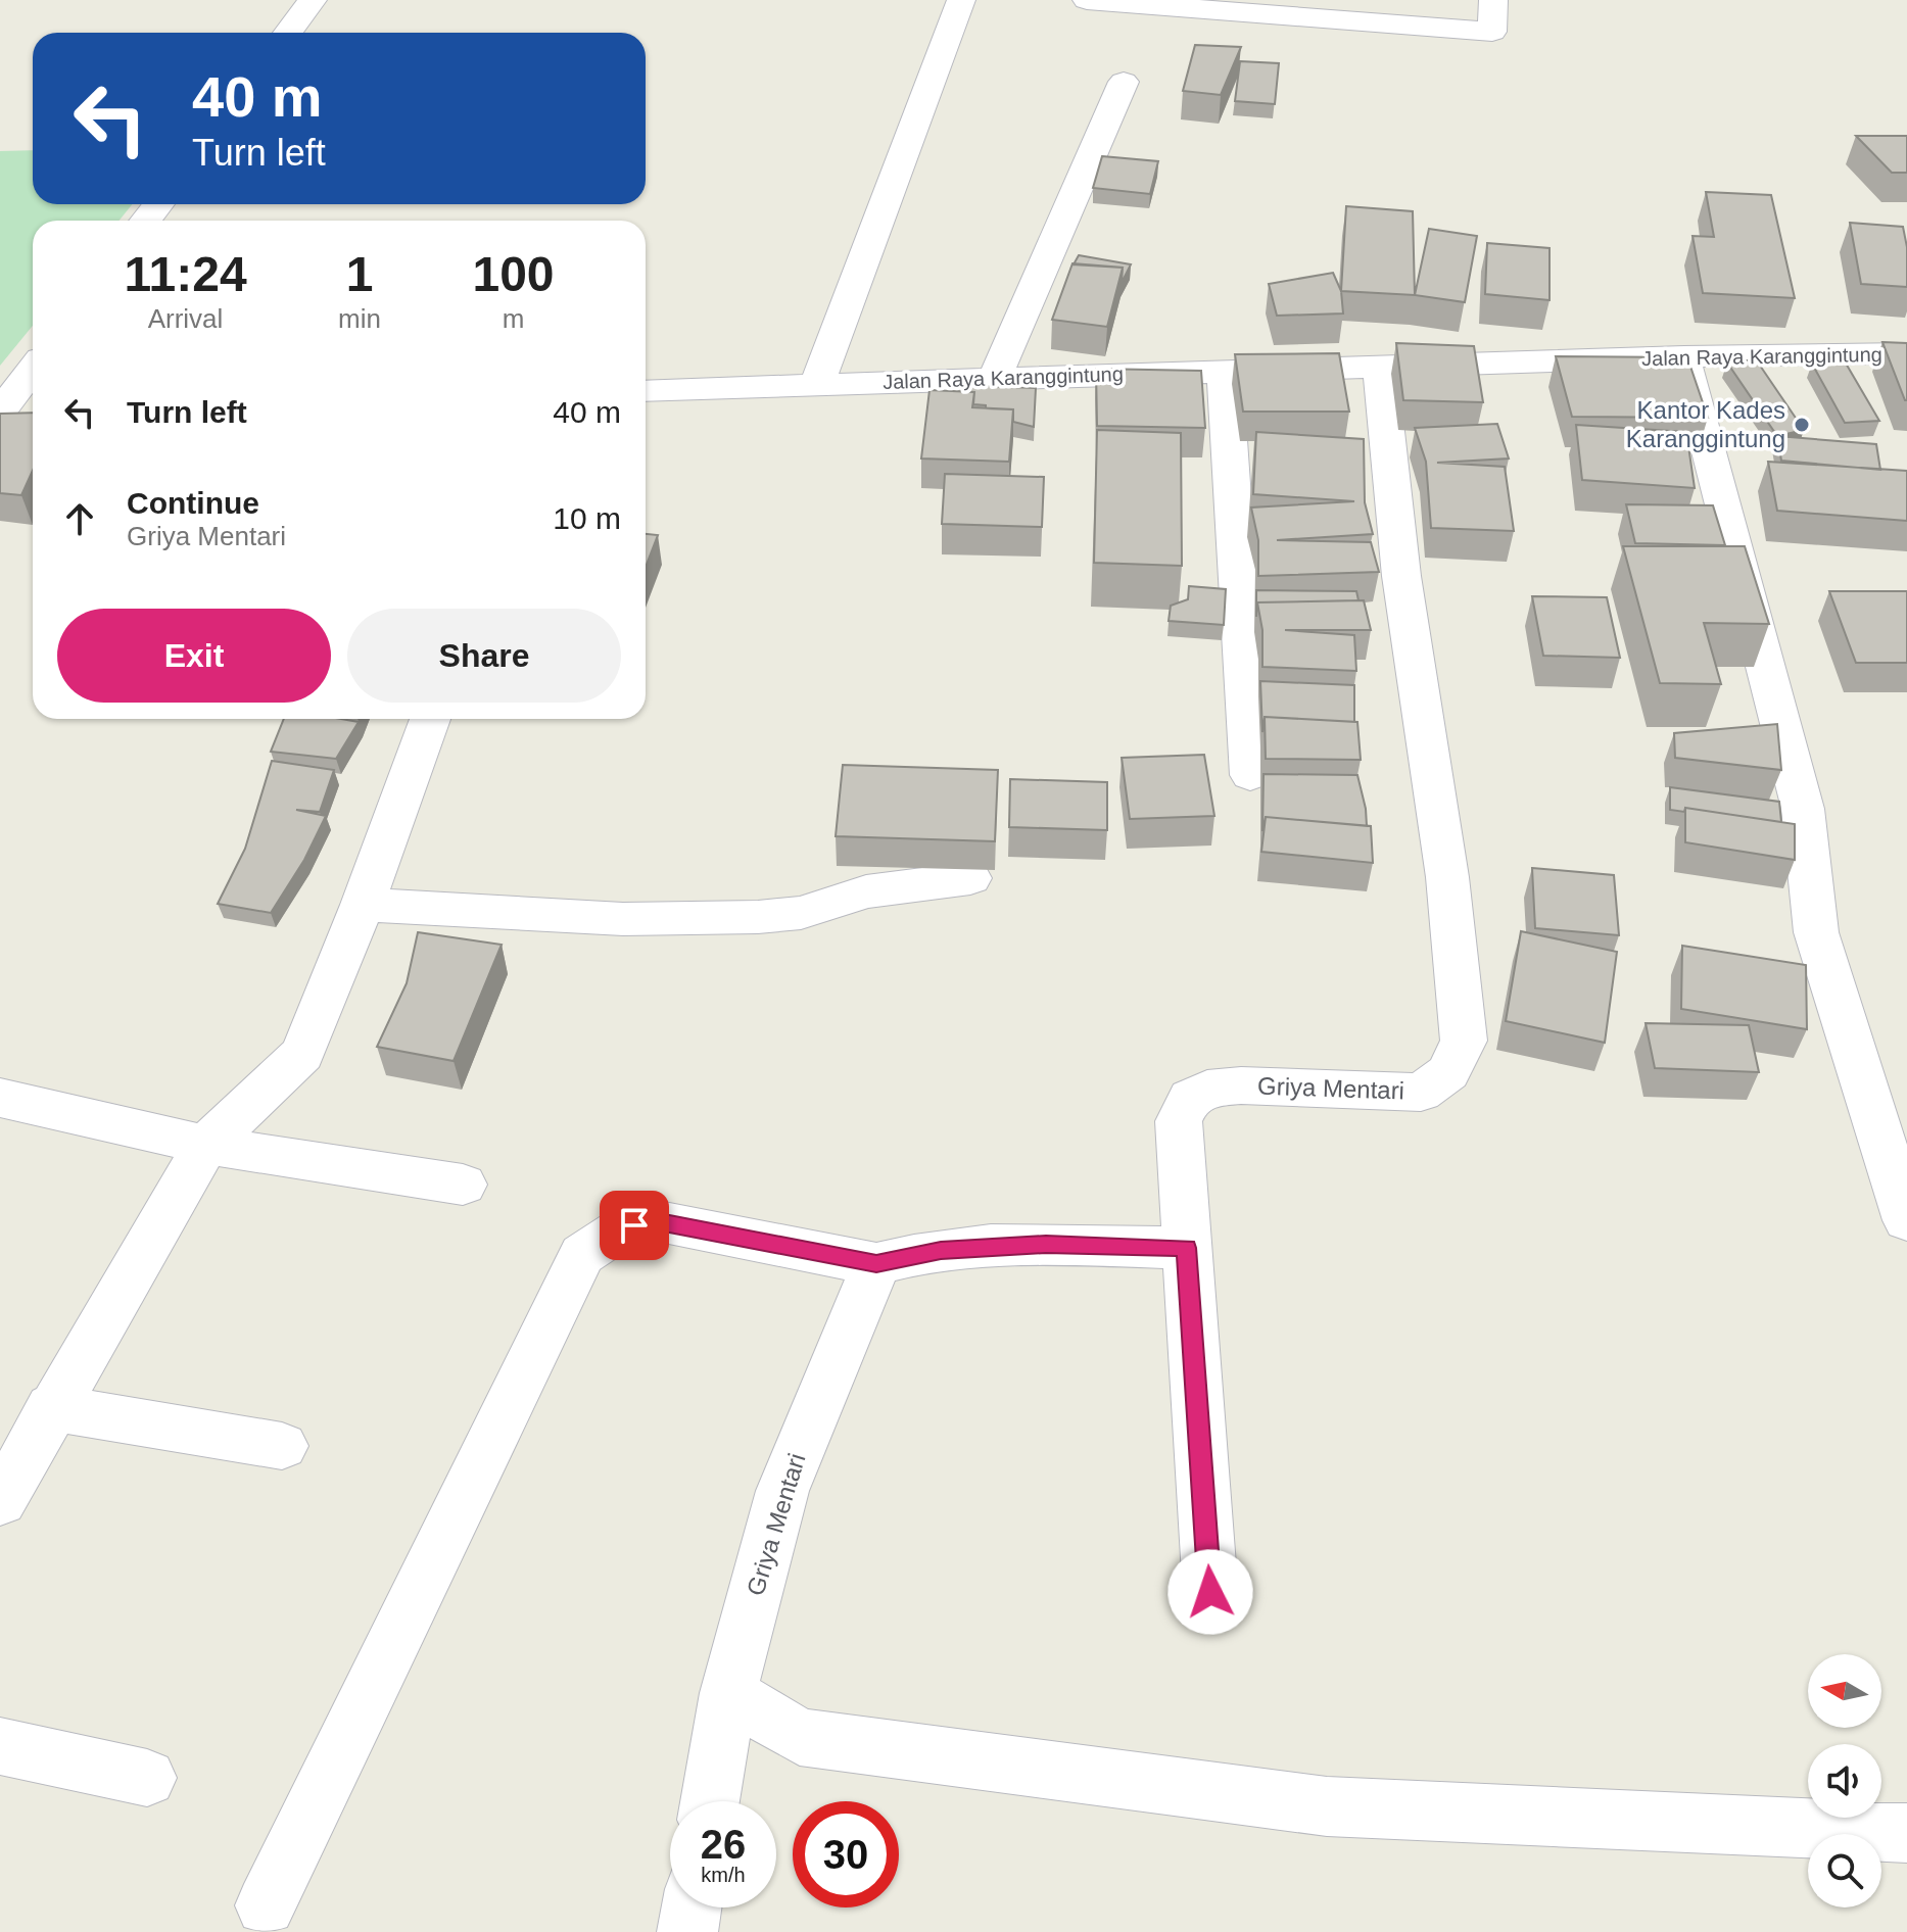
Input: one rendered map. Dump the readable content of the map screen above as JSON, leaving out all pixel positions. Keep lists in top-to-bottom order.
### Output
{
  "streets": {
    "street": ["Jalan Raya Karanggintung", "Griya Mentari"]
  },
  "crossings": [
    ["Jalan Raya Karanggintung", "Griya Mentari"]
  ],
  "places": ["Kantor Kades Karanggintung"],
  "north": "left",
  "page": {
    "turn": ["40 m", "Turn left"],
    "eta": [
      "11:24",
      "Arrival",
      "1",
      "min",
      "100",
      "m"
    ],
    "list": [
      {
        "name": "Turn left",
        "value": "40 m"
      },
      {
        "name": "Continue",
        "note": "Griya Mentari",
        "value": "10 m"
      }
    ],
    "buttons": ["Exit", "Share"],
    "speed": "26 km/h",
    "limit": "30"
  }
}
